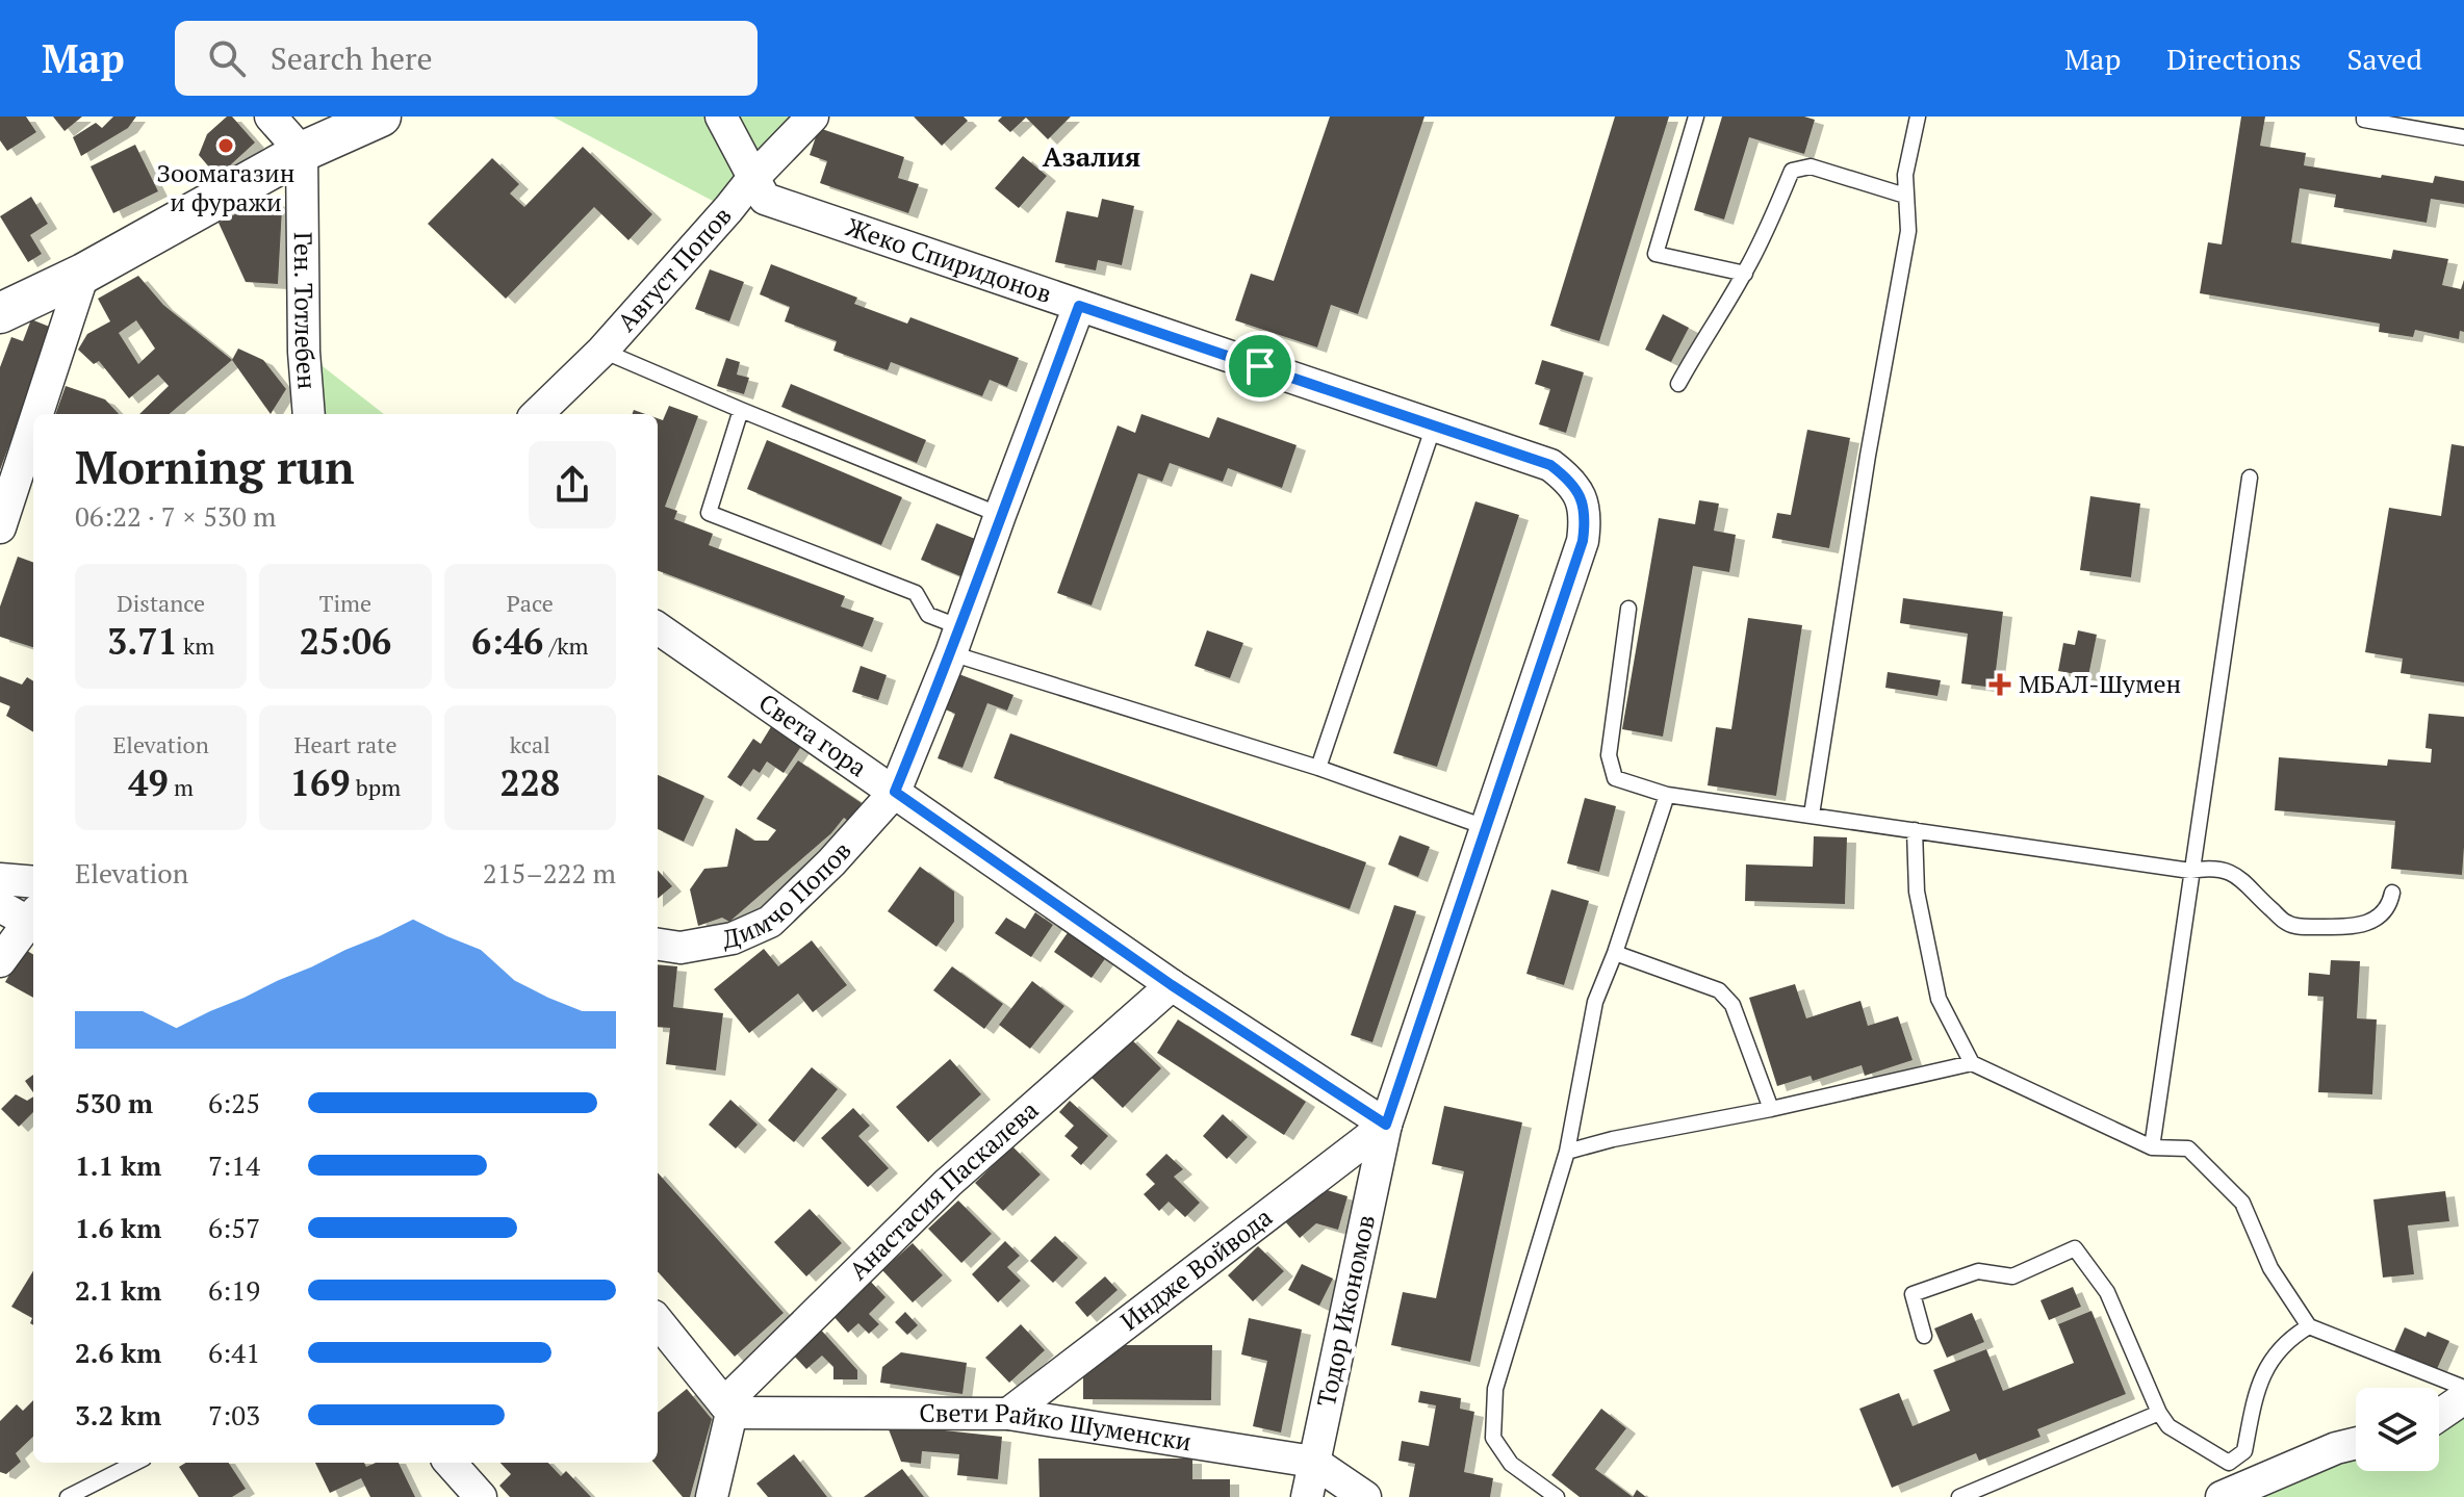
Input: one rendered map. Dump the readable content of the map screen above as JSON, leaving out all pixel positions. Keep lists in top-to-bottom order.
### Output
{
  "streets": {
    "street": [
      "Жеко Спиридонов",
      "Август Попов",
      "Ген. Тотлебен",
      "Света гора",
      "Димчо Попов",
      "Анастасия Паскалева",
      "Индже Войвода",
      "Тодор Икономов",
      "Свети Райко Шуменски"
    ]
  },
  "crossings": [
    ["Жеко Спиридонов", "Август Попов"],
    ["Жеко Спиридонов", "Димчо Попов"],
    ["Жеко Спиридонов", "Тодор Икономов"],
    ["Света гора", "Димчо Попов"],
    ["Света гора", "Анастасия Паскалева"],
    ["Света гора", "Индже Войвода"],
    ["Света гора", "Тодор Икономов"],
    ["Анастасия Паскалева", "Свети Райко Шуменски"],
    ["Индже Войвода", "Тодор Икономов"],
    ["Индже Войвода", "Свети Райко Шуменски"],
    ["Тодор Икономов", "Свети Райко Шуменски"]
  ],
  "districts": ["Азалия"],
  "places": {
    "other": ["Зоомагазин и фуражи"],
    "health": ["МБАЛ-Шумен"]
  },
  "page": {
    "header": "Map",
    "search": "Search here",
    "nav": ["Map", "Directions", "Saved"],
    "heading": ["Morning run", "06:22 · 7 × 530 m"],
    "stats": [
      ["Distance", "3.71 km"],
      ["Time", "25:06"],
      ["Pace", "6:46 /km"],
      ["Elevation", "49 m"],
      ["Heart rate", "169 bpm"],
      ["kcal", "228"]
    ],
    "chart": ["Elevation", "215–222 m"],
    "list": [
      {
        "name": "530 m",
        "note": "6:25"
      },
      {
        "name": "1.1 km",
        "note": "7:14"
      },
      {
        "name": "1.6 km",
        "note": "6:57"
      },
      {
        "name": "2.1 km",
        "note": "6:19"
      },
      {
        "name": "2.6 km",
        "note": "6:41"
      },
      {
        "name": "3.2 km",
        "note": "7:03"
      }
    ]
  }
}
